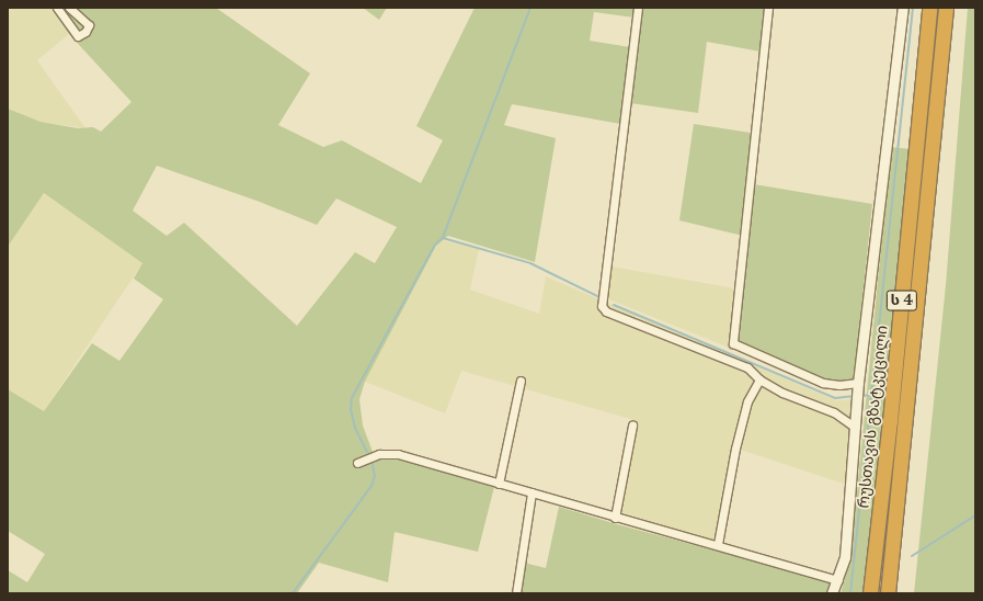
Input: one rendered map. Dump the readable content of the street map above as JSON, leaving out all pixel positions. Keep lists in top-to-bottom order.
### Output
{
  "streets": {
    "highway": ["ს 4", "რუსთავის გზატკეცილი"]
  }
}
